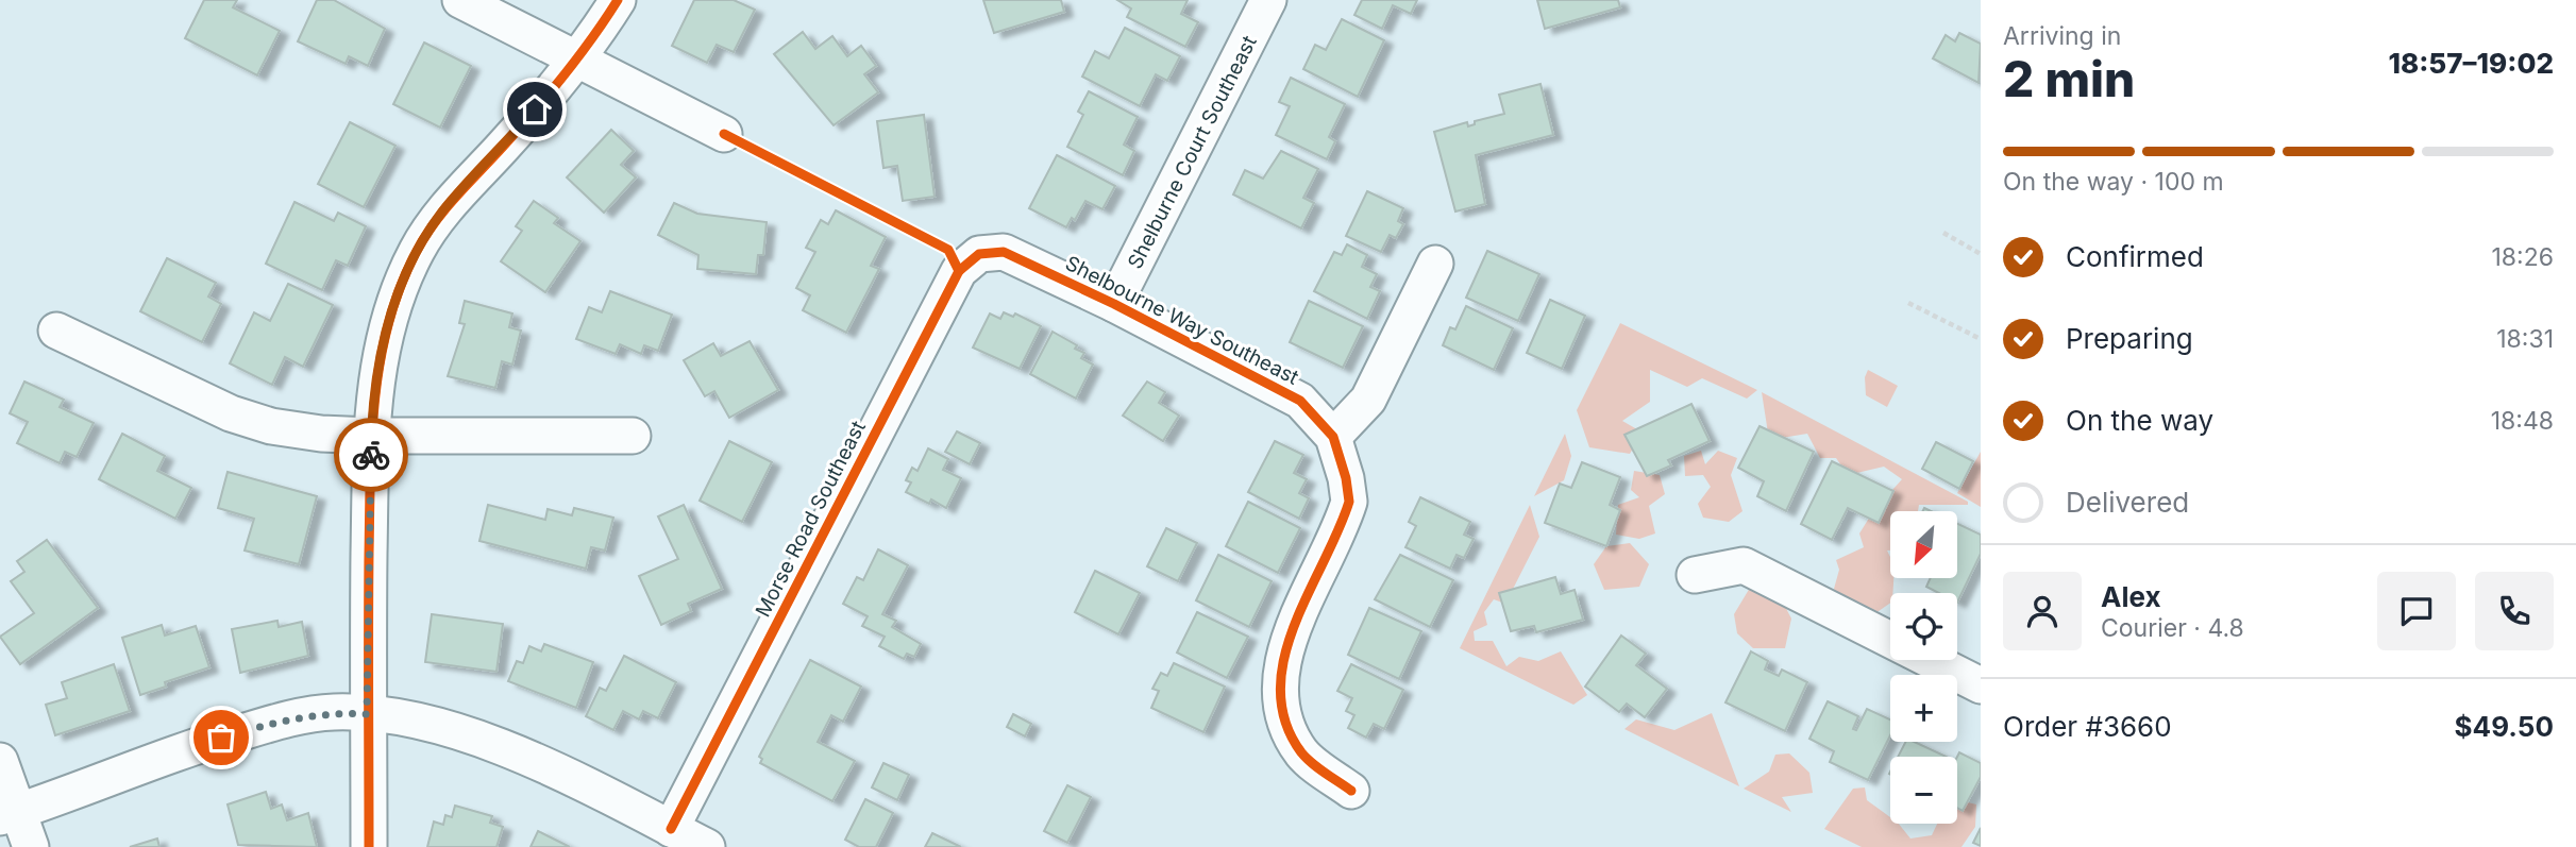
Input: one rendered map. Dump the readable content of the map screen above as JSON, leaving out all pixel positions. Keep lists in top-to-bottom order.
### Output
{
  "streets": {
    "street": ["Shelburne Court Southeast", "Shelbourne Way Southeast", "Morse Road Southeast"]
  },
  "crossings": [
    ["Shelburne Court Southeast", "Shelbourne Way Southeast"],
    ["Shelbourne Way Southeast", "Morse Road Southeast"]
  ],
  "north": "bottom left",
  "page": {
    "heading": ["2 min", "Arriving in", "18:57–19:02"],
    "panel": [
      "Alex",
      "Courier · 4.8",
      "Order #3660",
      "$49.50"
    ],
    "bar": "On the way · 100 m",
    "list": [
      ["Confirmed", "18:26"],
      ["Preparing", "18:31"],
      ["On the way", "18:48"],
      "Delivered"
    ],
    "map_buttons": ["+", "−"]
  }
}
